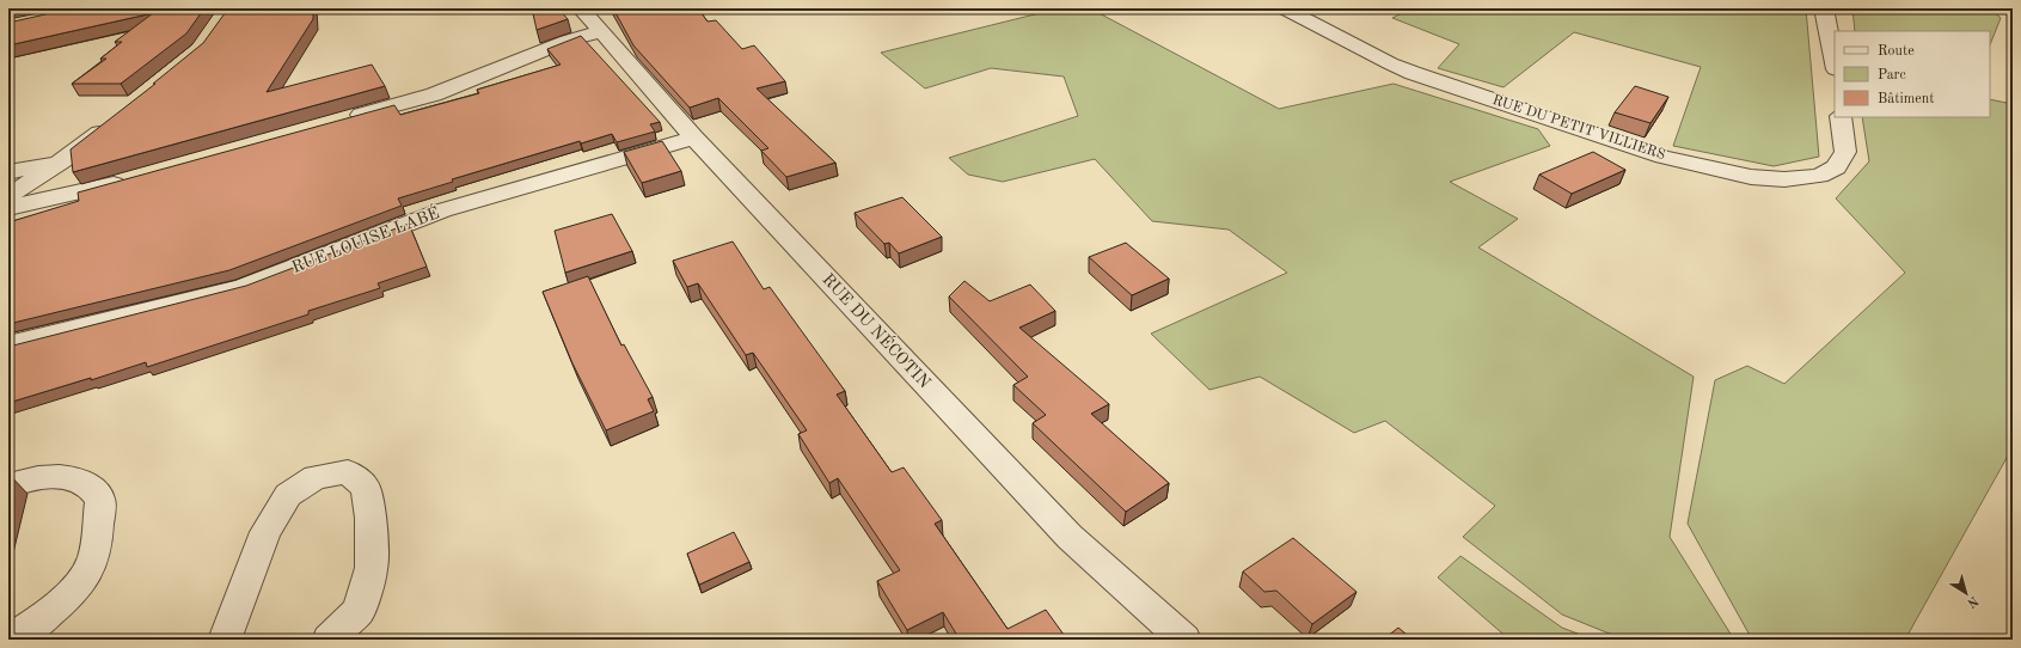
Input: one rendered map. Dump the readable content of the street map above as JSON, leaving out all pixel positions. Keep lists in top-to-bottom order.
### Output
{
  "streets": {
    "street": ["RUE DU PETIT VILLIERS", "RUE LOUISE LABÉ", "RUE DU NÉCOTIN"]
  },
  "crossings": [
    ["RUE LOUISE LABÉ", "RUE DU NÉCOTIN"]
  ],
  "legend": ["Route", "Parc", "Bâtiment"],
  "north": "bottom right"
}
